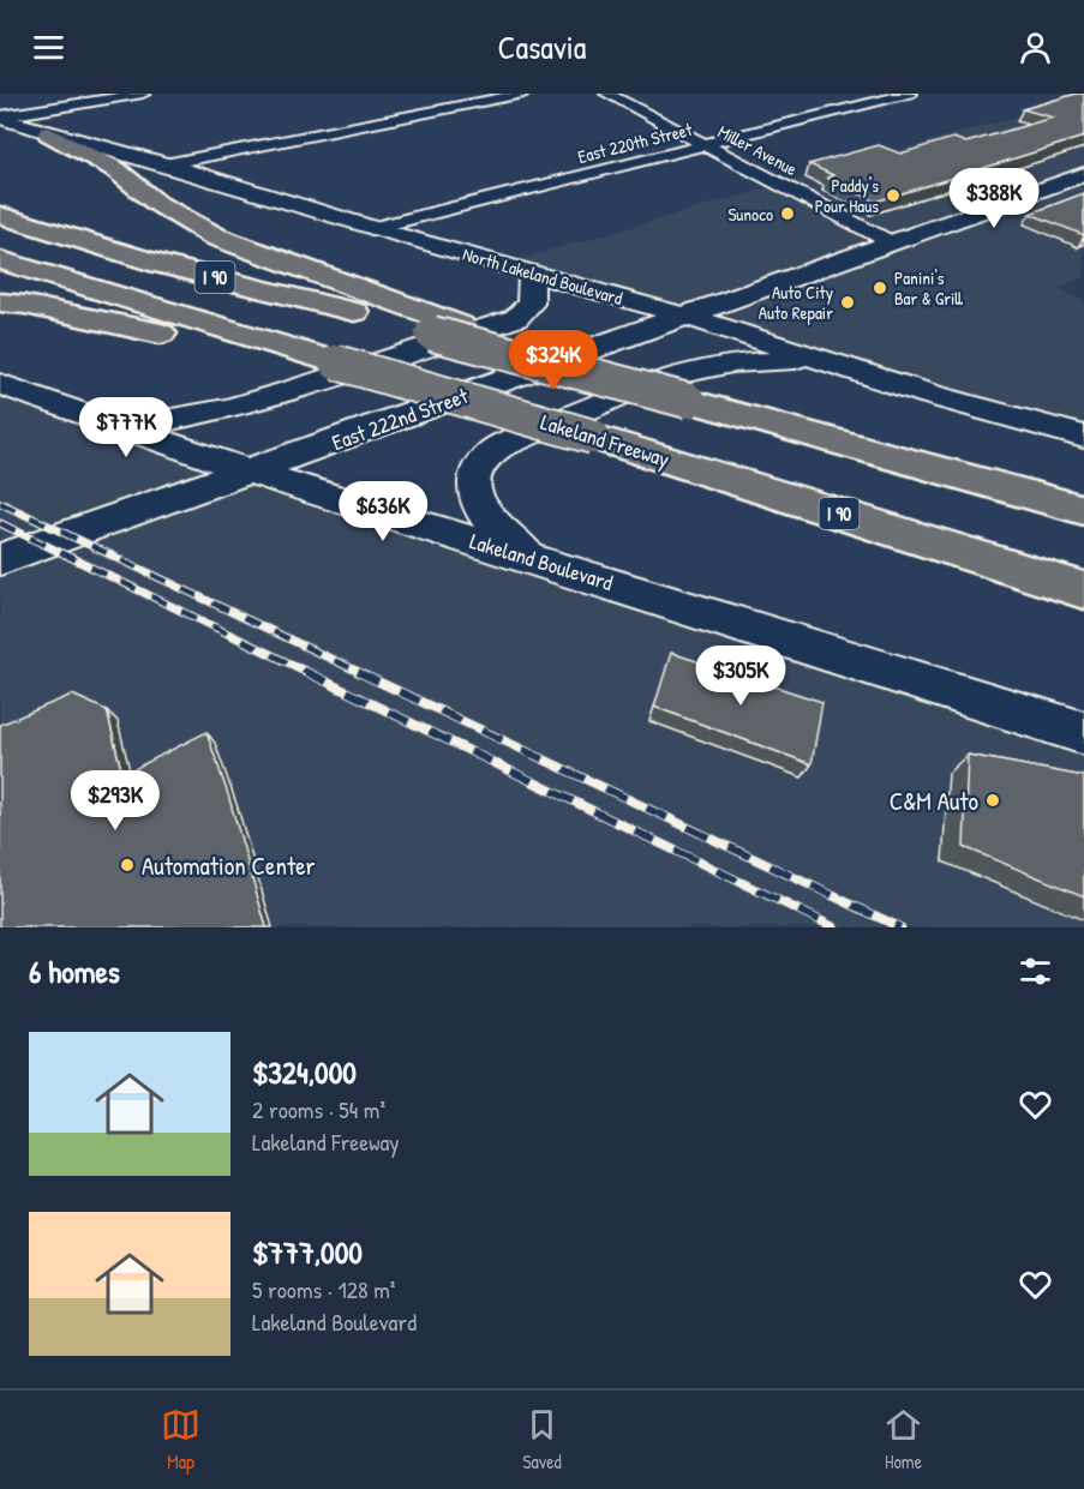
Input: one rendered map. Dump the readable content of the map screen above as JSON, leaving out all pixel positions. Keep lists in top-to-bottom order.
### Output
{
  "streets": {
    "highway": ["I 90", "Lakeland Freeway"],
    "street": [
      "East 220th Street",
      "Miller Avenue",
      "North Lakeland Boulevard",
      "East 222nd Street",
      "Lakeland Boulevard"
    ]
  },
  "crossings": [
    ["East 220th Street", "Miller Avenue"],
    ["East 220th Street", "North Lakeland Boulevard"],
    ["Miller Avenue", "East 222nd Street"],
    ["North Lakeland Boulevard", "East 222nd Street"],
    ["East 222nd Street", "Lakeland Boulevard"]
  ],
  "places": [
    "Paddy's Pour Haus",
    "Sunoco",
    "Panini's Bar & Grill",
    "Auto City Auto Repair",
    "C&M Auto",
    "Automation Center"
  ],
  "page": {
    "header": "Casavia",
    "price": [
      "$388K",
      "$324K",
      "$777K",
      "$636K",
      "$305K",
      "$293K"
    ],
    "heading": "6 homes",
    "list": [
      {
        "name": "$324,000",
        "note": "2 rooms · 54 m² · Lakeland Freeway"
      },
      {
        "name": "$777,000",
        "note": "5 rooms · 128 m² · Lakeland Boulevard"
      }
    ],
    "tabs": ["Map", "Saved", "Home"]
  }
}
